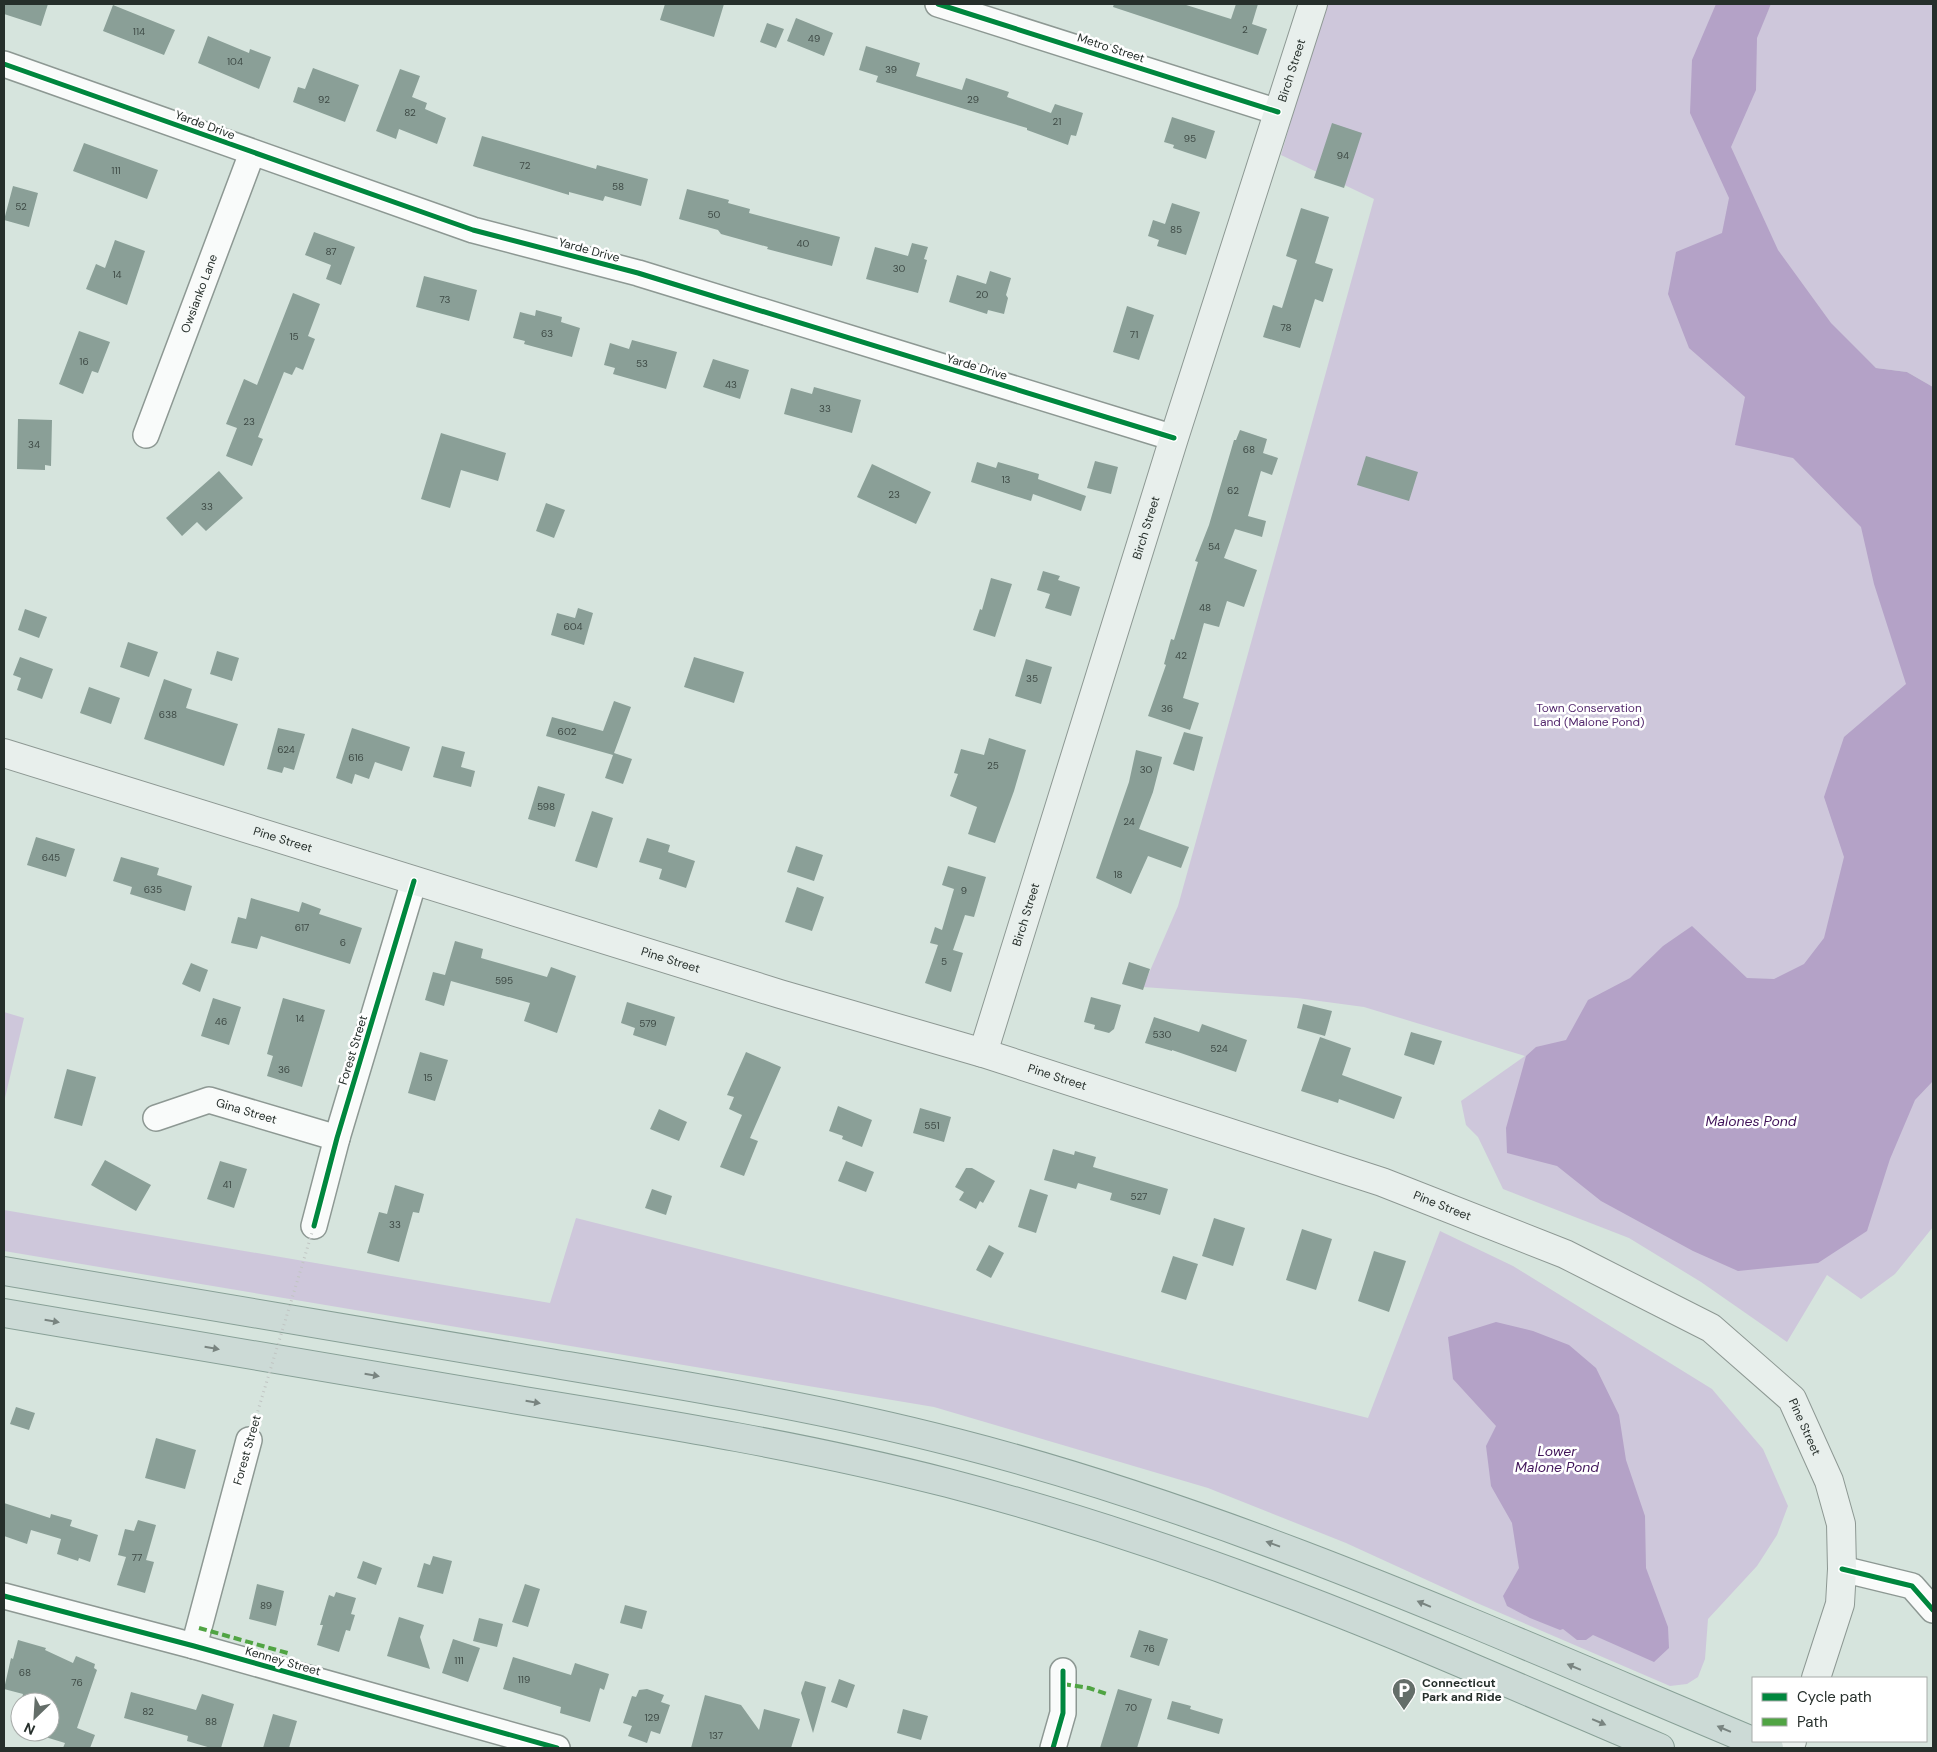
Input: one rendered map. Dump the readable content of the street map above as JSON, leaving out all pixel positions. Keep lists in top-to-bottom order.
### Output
{
  "streets": {
    "main road": ["Birch Street", "Pine Street"],
    "street": [
      "Metro Street",
      "Yarde Drive",
      "Owsianko Lane",
      "Forest Street",
      "Gina Street",
      "Kenney Street"
    ]
  },
  "crossings": [
    ["Metro Street", "Birch Street"],
    ["Birch Street", "Yarde Drive"],
    ["Birch Street", "Pine Street"],
    ["Yarde Drive", "Owsianko Lane"],
    ["Pine Street", "Forest Street"],
    ["Forest Street", "Gina Street"],
    ["Forest Street", "Kenney Street"]
  ],
  "water": ["Malones Pond", "Lower Malone Pond"],
  "parks": ["Town Conservation Land (Malone Pond)"],
  "places": {
    "parking": ["Connecticut Park and Ride"]
  },
  "house_numbers": [
    "2",
    "114",
    "49",
    "104",
    "39",
    "92",
    "29",
    "82",
    "21",
    "95",
    "94",
    "72",
    "111",
    "58",
    "52",
    "50",
    "85",
    "40",
    "87",
    "30",
    "14",
    "20",
    "73",
    "78",
    "63",
    "71",
    "15",
    "16",
    "53",
    "43",
    "33",
    "23",
    "34",
    "68",
    "13",
    "62",
    "23",
    "33",
    "54",
    "48",
    "604",
    "42",
    "35",
    "36",
    "638",
    "602",
    "624",
    "616",
    "25",
    "30",
    "598",
    "24",
    "645",
    "18",
    "635",
    "9",
    "617",
    "6",
    "5",
    "595",
    "14",
    "46",
    "579",
    "530",
    "524",
    "36",
    "15",
    "551",
    "41",
    "527",
    "33",
    "77",
    "89",
    "76",
    "111",
    "68",
    "119",
    "76",
    "70",
    "82",
    "129",
    "88",
    "137"
  ],
  "legend": ["Cycle path", "Path"],
  "north": "bottom left"
}
